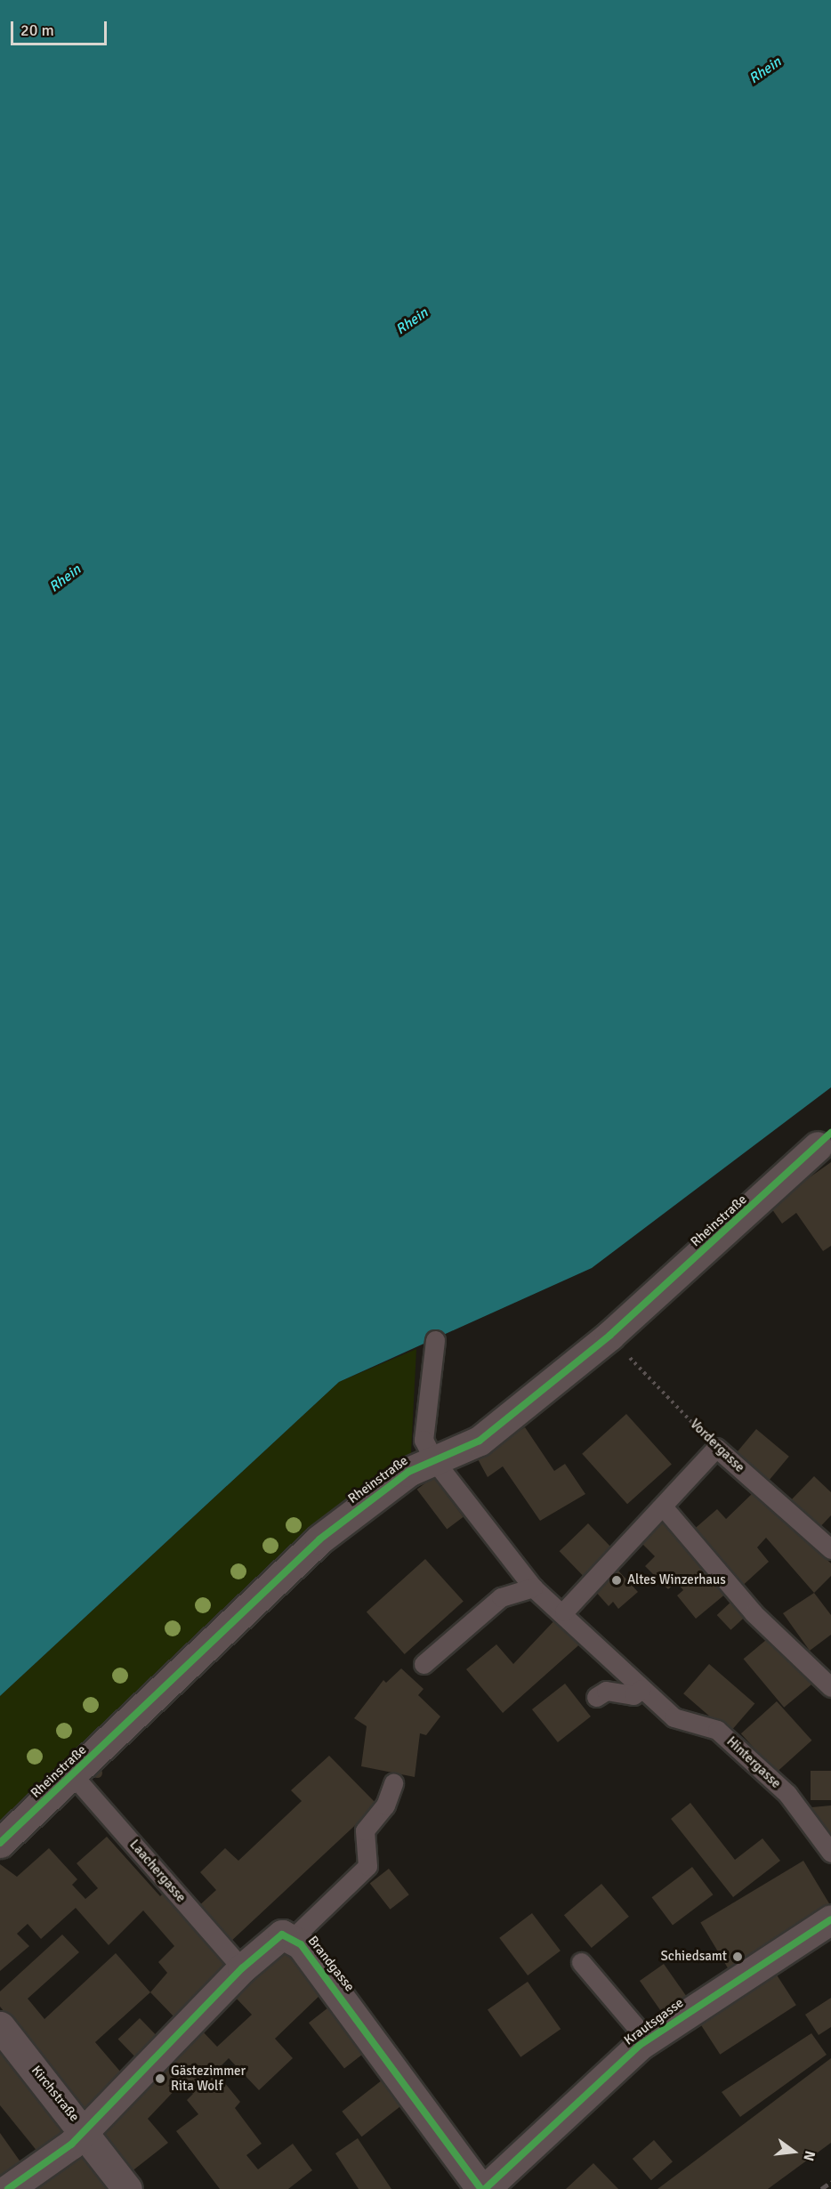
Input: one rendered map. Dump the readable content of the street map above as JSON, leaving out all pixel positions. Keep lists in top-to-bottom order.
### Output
{
  "streets": {
    "street": [
      "Rheinstraße",
      "Brandgasse",
      "Krautsgasse",
      "Kirchstraße"
    ],
    "lane": ["Vordergasse", "Hintergasse", "Laachergasse"]
  },
  "crossings": [
    ["Rheinstraße", "Vordergasse"],
    ["Rheinstraße", "Hintergasse"],
    ["Rheinstraße", "Laachergasse"],
    ["Laachergasse", "Brandgasse"],
    ["Brandgasse", "Krautsgasse"],
    ["Brandgasse", "Kirchstraße"]
  ],
  "water": ["Rhein"],
  "places": ["Altes Winzerhaus", "Schiedsamt", "Gästezimmer Rita Wolf"],
  "scale_bar": "20 m",
  "north": "right"
}
